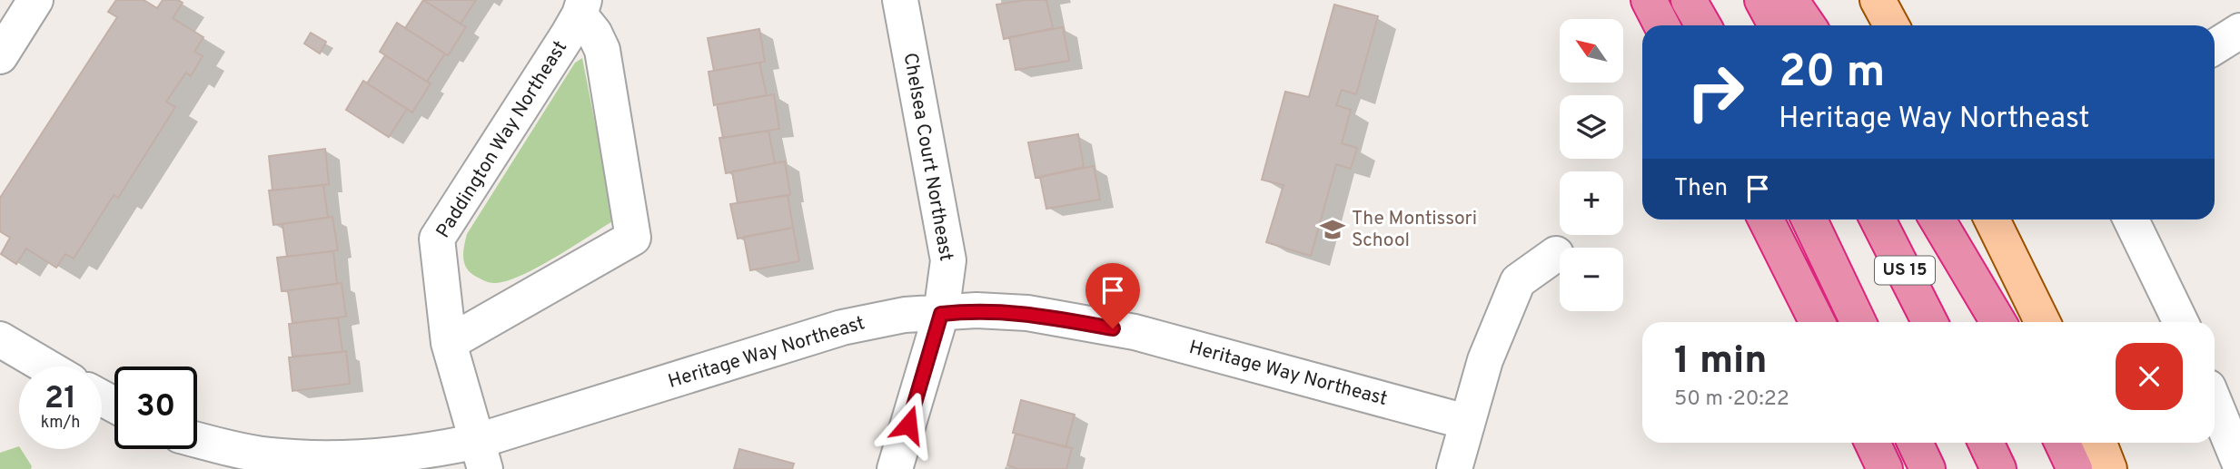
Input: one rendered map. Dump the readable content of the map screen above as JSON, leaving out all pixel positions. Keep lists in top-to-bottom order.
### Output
{
  "streets": {
    "highway": ["US 15"],
    "street": ["Paddington Way Northeast", "Chelsea Court Northeast", "Heritage Way Northeast"]
  },
  "crossings": [
    ["Paddington Way Northeast", "Heritage Way Northeast"],
    ["Chelsea Court Northeast", "Heritage Way Northeast"]
  ],
  "places": {
    "school or university": ["The Montissori School"]
  },
  "north": "top left",
  "page": {
    "map_buttons": ["+", "−"],
    "turn": ["20 m", "Heritage Way Northeast"],
    "then": "Then",
    "heading": ["1 min", "50 m · 20:22"],
    "speed": "21 km/h",
    "limit": "30"
  }
}
